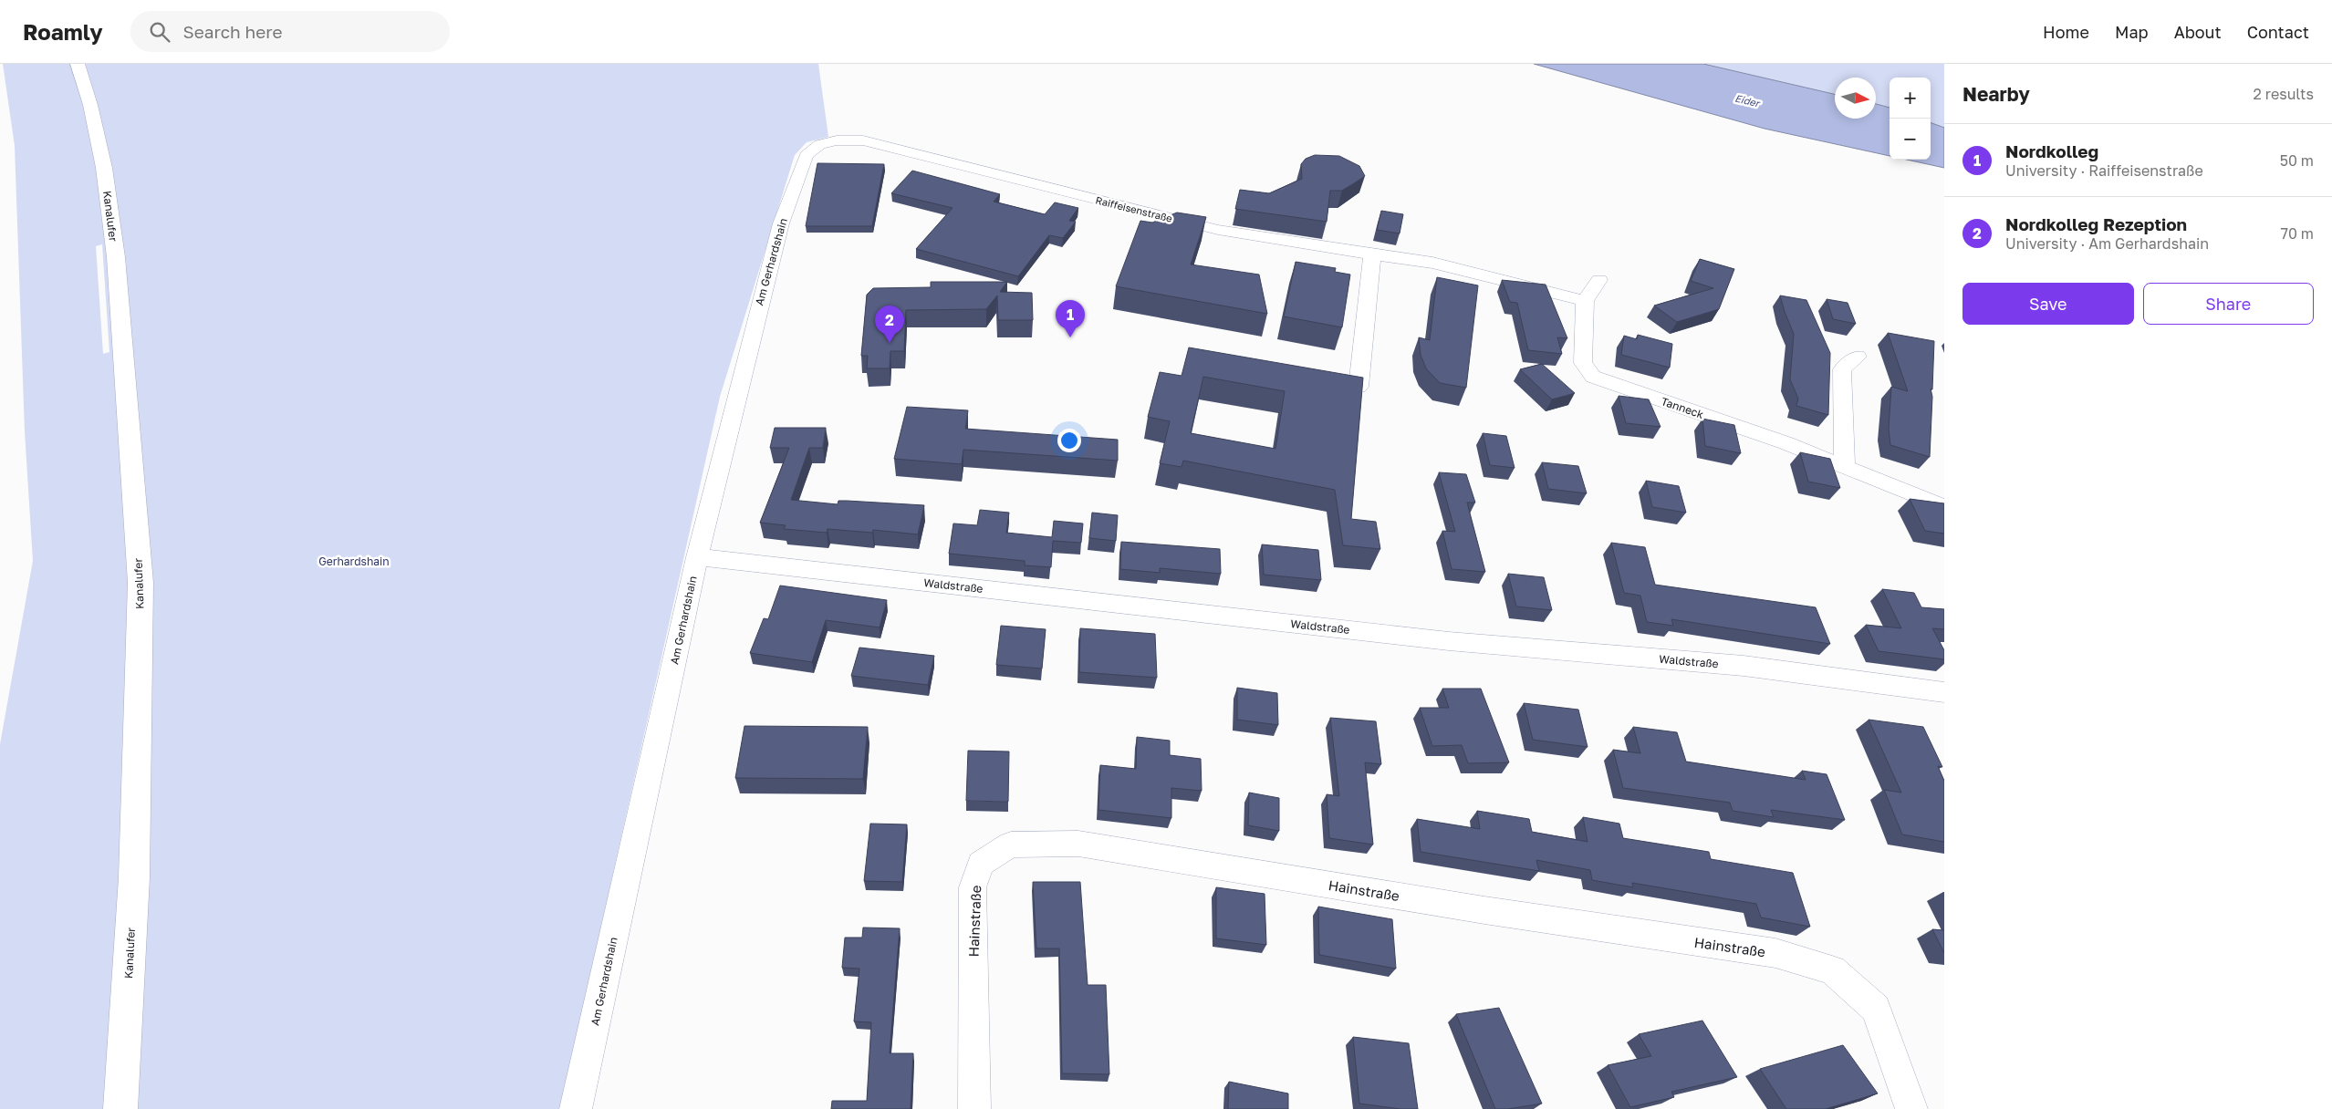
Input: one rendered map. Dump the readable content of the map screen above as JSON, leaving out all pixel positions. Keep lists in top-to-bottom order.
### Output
{
  "streets": {
    "street": [
      "Raiffeisenstraße",
      "Kanalufer",
      "Am Gerhardshain",
      "Tanneck",
      "Waldstraße",
      "Hainstraße"
    ]
  },
  "crossings": [
    ["Raiffeisenstraße", "Am Gerhardshain"],
    ["Am Gerhardshain", "Waldstraße"]
  ],
  "water": ["Eider"],
  "parks": ["Gerhardshain"],
  "north": "right",
  "page": {
    "header": "Roamly",
    "search": "Search here",
    "nav": [
      "Home",
      "Map",
      "About",
      "Contact"
    ],
    "heading": ["Nearby", "2 results"],
    "map_buttons": ["+", "−"],
    "list": [
      {
        "mark": "1",
        "name": "Nordkolleg",
        "note": "University · Raiffeisenstraße",
        "value": "50 m"
      },
      {
        "mark": "2",
        "name": "Nordkolleg Rezeption",
        "note": "University · Am Gerhardshain",
        "value": "70 m"
      }
    ],
    "buttons": ["Save", "Share"],
    "pins": ["1", "2"]
  }
}
